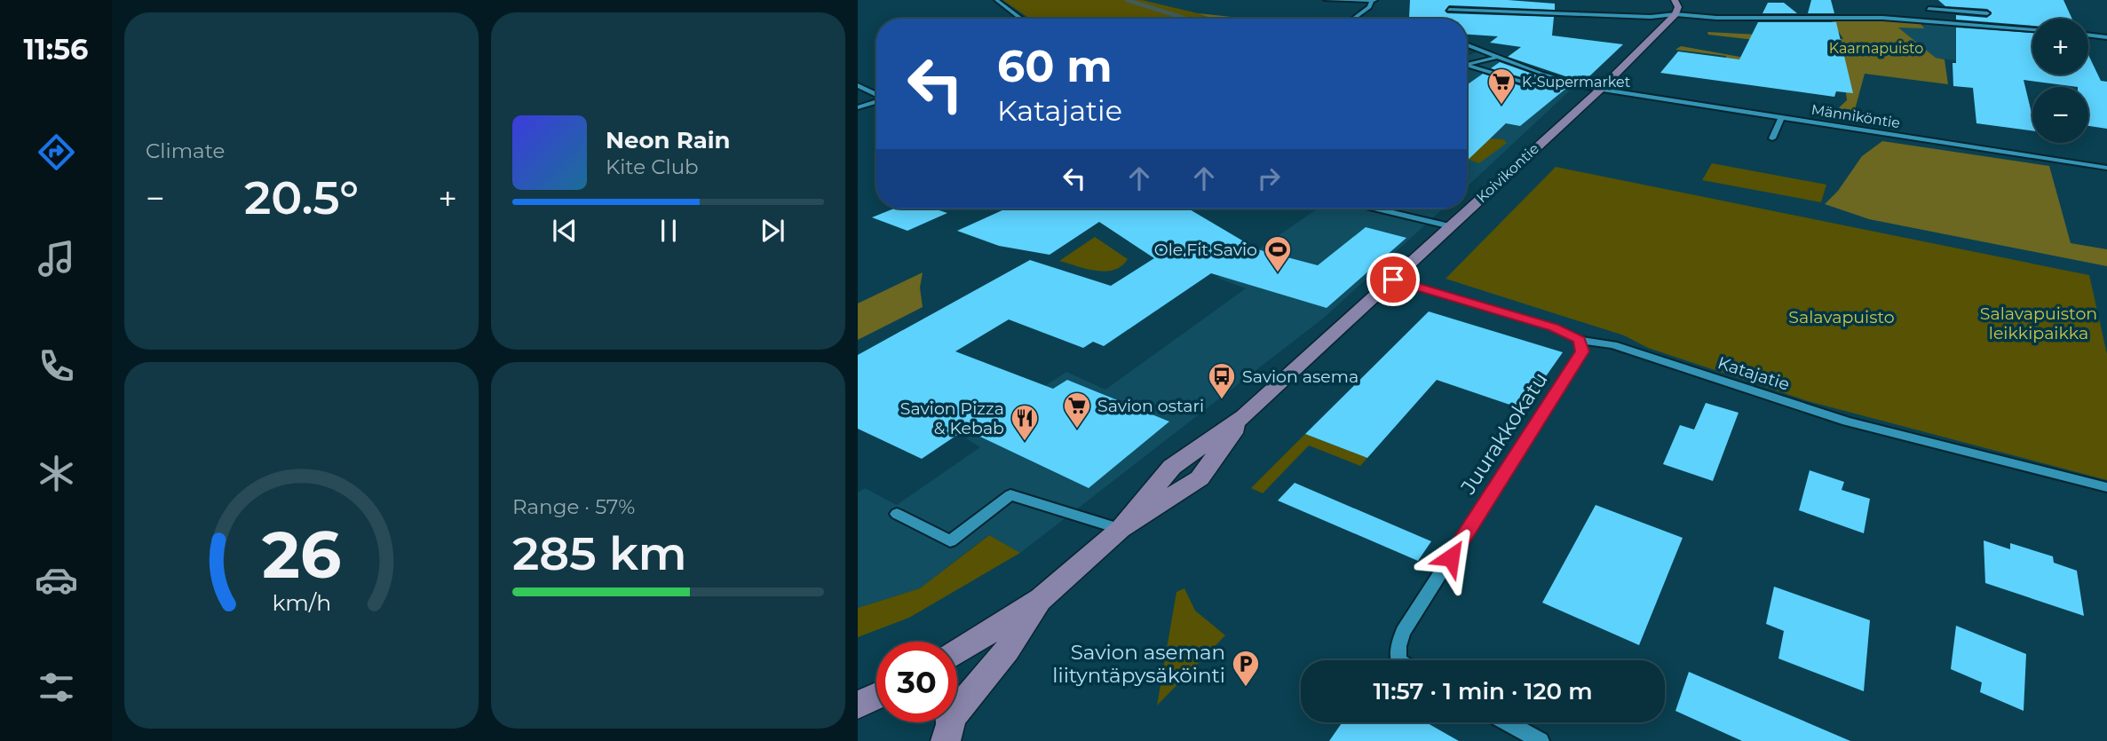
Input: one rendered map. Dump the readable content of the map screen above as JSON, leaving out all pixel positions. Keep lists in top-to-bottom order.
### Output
{
  "streets": {
    "main road": ["Koivikontie"],
    "street": ["Männiköntie", "Katajatie", "Juurakkokatu"]
  },
  "crossings": [
    ["Männiköntie", "Koivikontie"],
    ["Koivikontie", "Katajatie"],
    ["Katajatie", "Juurakkokatu"]
  ],
  "parks": ["Kaarnapuisto", "Salavapuiston leikkipaikka", "Salavapuisto"],
  "places": {
    "supermarket": ["K-Supermarket", "Savion ostari"],
    "sports": ["Ole.Fit Savio"],
    "bus stop": ["Savion asema"],
    "restaurant": ["Savion Pizza & Kebab"],
    "parking": ["Savion aseman liityntäpysäköinti"]
  },
  "page": {
    "tabs": "11:56",
    "tile": [
      "Climate",
      ["Range · 57%", "285 km"]
    ],
    "map_buttons": ["+", "−"],
    "turn": ["60 m", "Katajatie"],
    "song": ["Neon Rain", "Kite Club"],
    "heat": ["−", "20.5°", "+"],
    "limit": "30",
    "trip": "11:57 · 1 min · 120 m",
    "gauge": ["26", "km/h"]
  }
}
